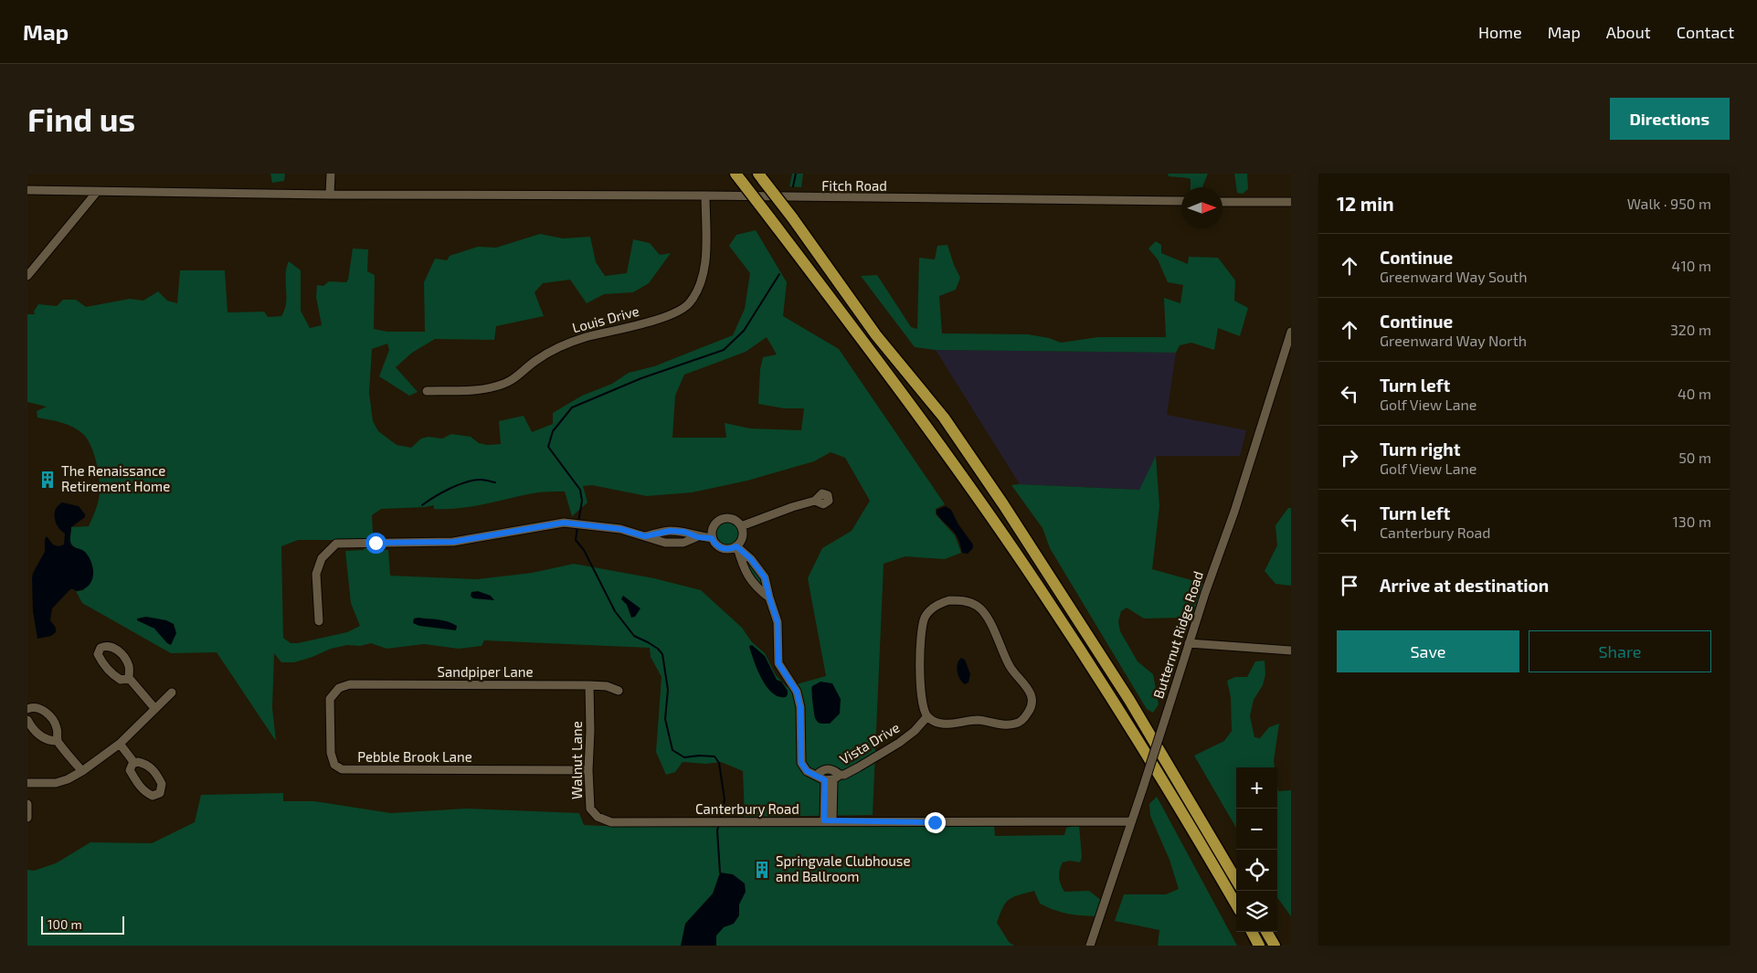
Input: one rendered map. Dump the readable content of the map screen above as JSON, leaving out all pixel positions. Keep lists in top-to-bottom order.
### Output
{
  "streets": {
    "street": [
      "Fitch Road",
      "Louis Drive",
      "Butternut Ridge Road",
      "Sandpiper Lane",
      "Vista Drive",
      "Pebble Brook Lane",
      "Walnut Lane",
      "Canterbury Road"
    ]
  },
  "crossings": [
    ["Fitch Road", "Louis Drive"],
    ["Butternut Ridge Road", "Canterbury Road"],
    ["Sandpiper Lane", "Pebble Brook Lane"],
    ["Sandpiper Lane", "Walnut Lane"],
    ["Vista Drive", "Canterbury Road"],
    ["Pebble Brook Lane", "Walnut Lane"],
    ["Walnut Lane", "Canterbury Road"]
  ],
  "places": {
    "building": ["The Renaissance Retirement Home", "Springvale Clubhouse and Ballroom"]
  },
  "scale_bar": "100 m",
  "north": "right",
  "page": {
    "header": "Map",
    "nav": [
      "Home",
      "Map",
      "About",
      "Contact"
    ],
    "buttons": [
      "Directions",
      ["Save", "Share"]
    ],
    "title": "Find us",
    "heading": ["12 min", "Walk · 950 m"],
    "list": [
      ["Continue", "Greenward Way South", "410 m"],
      ["Continue", "Greenward Way North", "320 m"],
      ["Turn left", "Golf View Lane", "40 m"],
      ["Turn right", "Golf View Lane", "50 m"],
      ["Turn left", "Canterbury Road", "130 m"],
      "Arrive at destination"
    ],
    "map_buttons": ["+", "−"],
    "scale": "100 m"
  }
}
